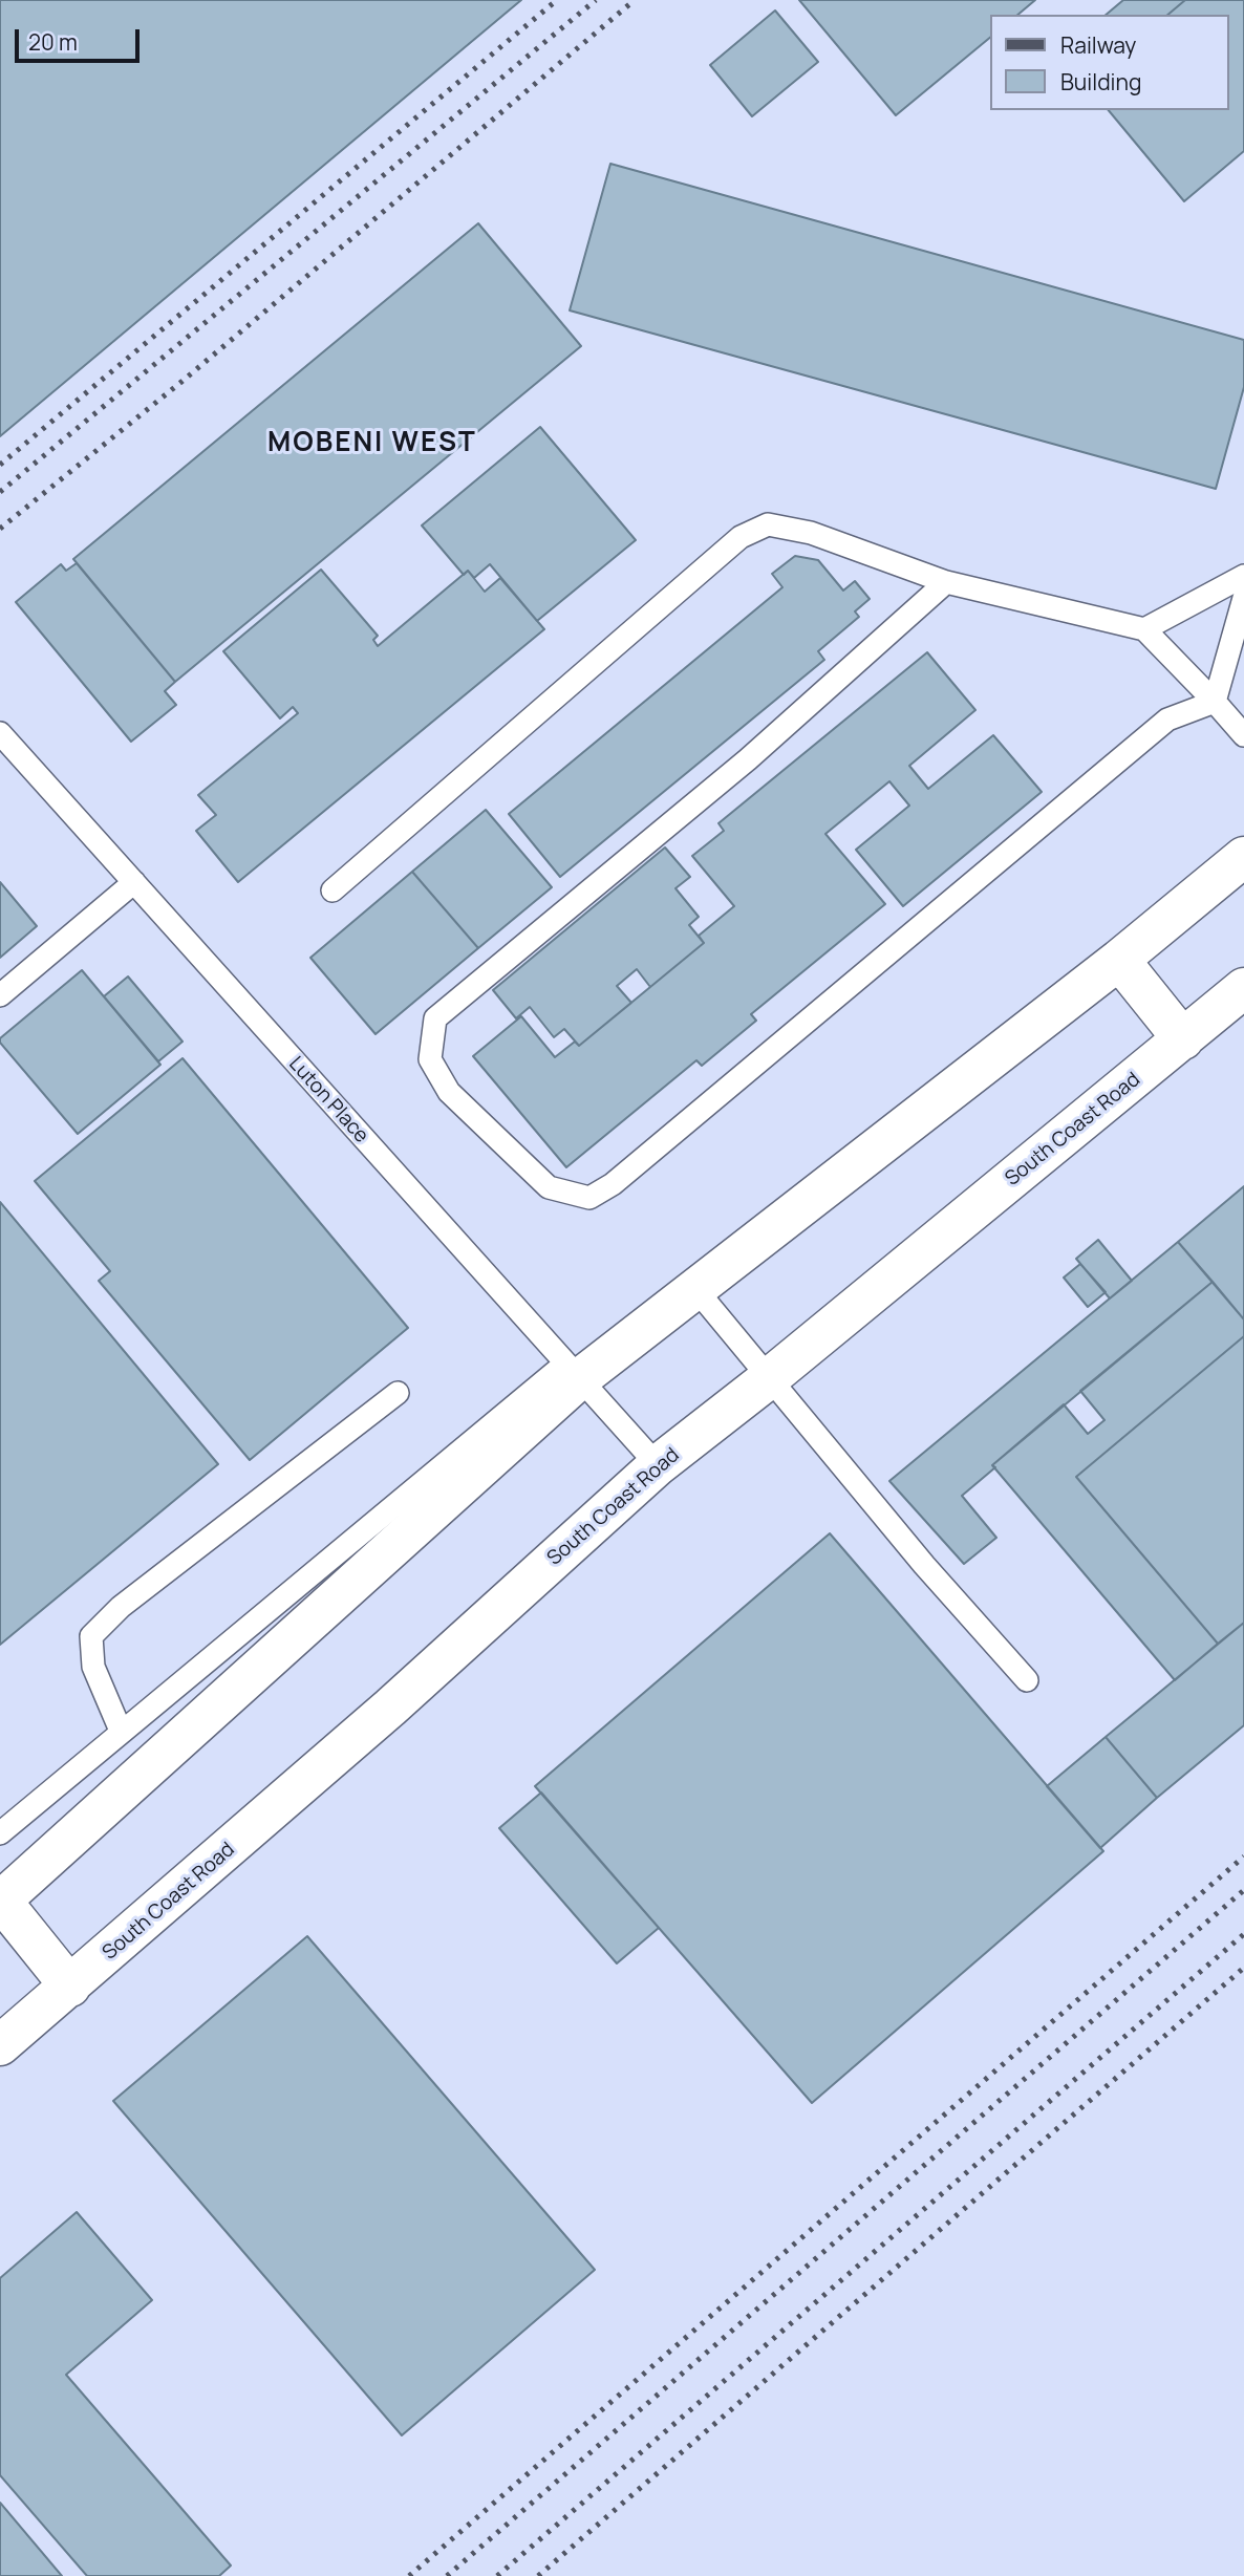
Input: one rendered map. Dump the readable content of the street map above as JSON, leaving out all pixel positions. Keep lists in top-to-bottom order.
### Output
{
  "streets": {
    "highway": ["South Coast Road"],
    "lane": ["Luton Place"]
  },
  "crossings": [
    ["Luton Place", "South Coast Road"]
  ],
  "districts": ["MOBENI WEST"],
  "legend": ["Railway", "Building"],
  "scale_bar": "20 m"
}
